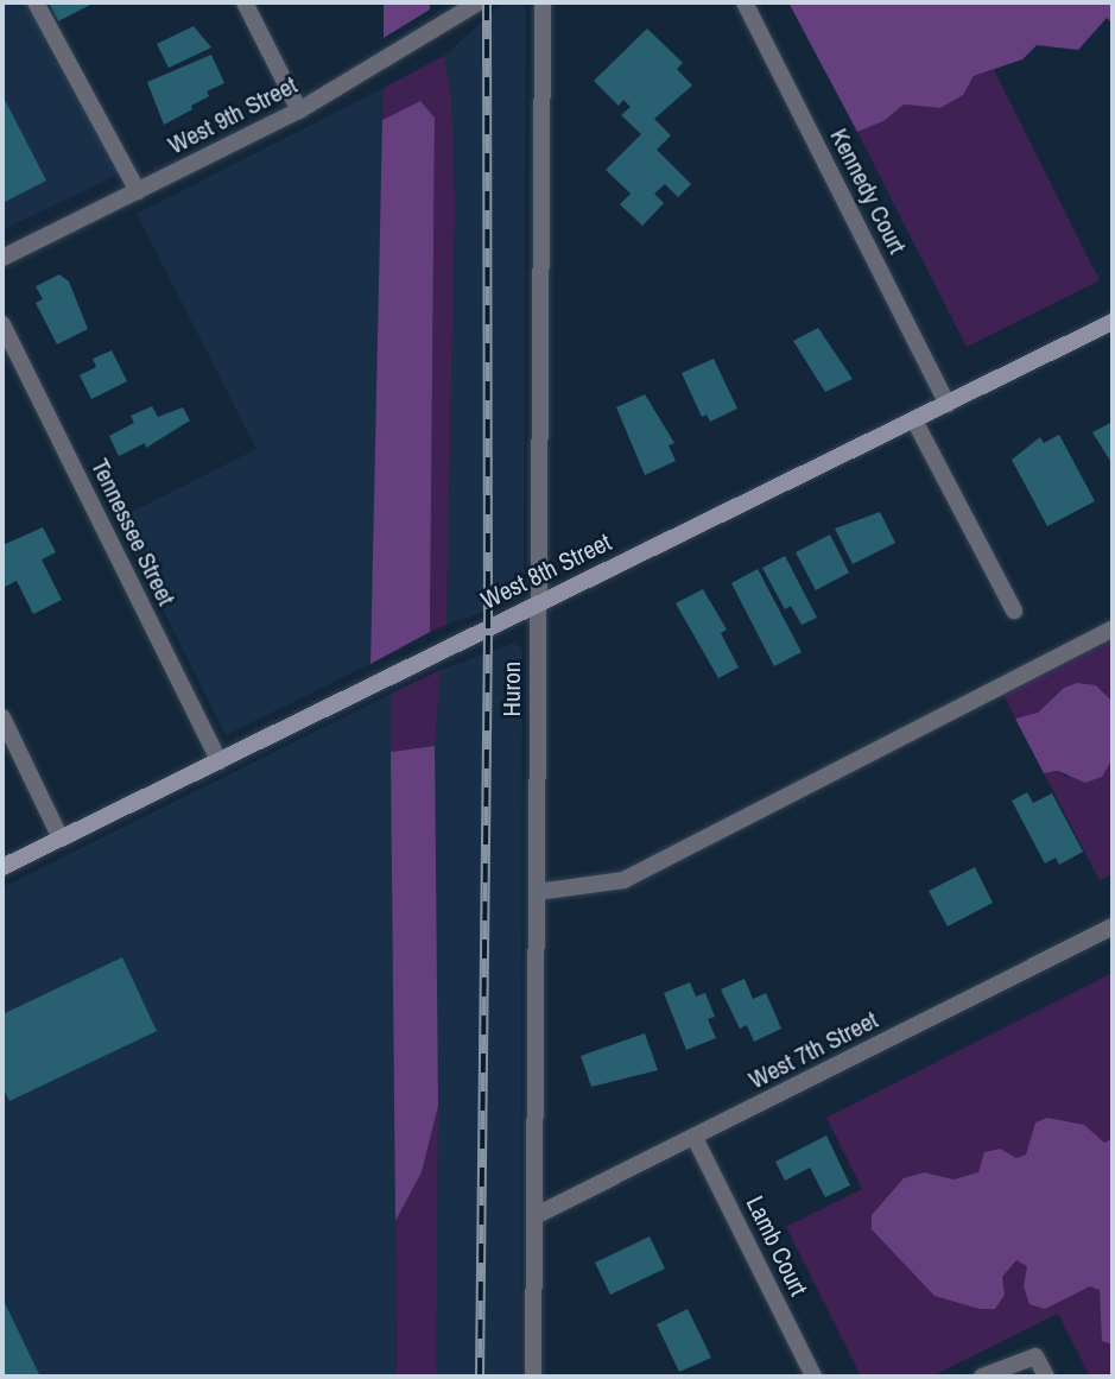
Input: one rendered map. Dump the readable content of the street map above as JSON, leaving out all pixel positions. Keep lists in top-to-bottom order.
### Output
{
  "streets": {
    "street": [
      "West 9th Street",
      "Kennedy Court",
      "Tennessee Street",
      "West 8th Street",
      "Huron",
      "West 7th Street",
      "Lamb Court"
    ]
  },
  "crossings": [
    ["Kennedy Court", "West 8th Street"],
    ["Tennessee Street", "West 8th Street"],
    ["West 8th Street", "Huron"],
    ["Huron", "West 7th Street"],
    ["West 7th Street", "Lamb Court"]
  ]
}
